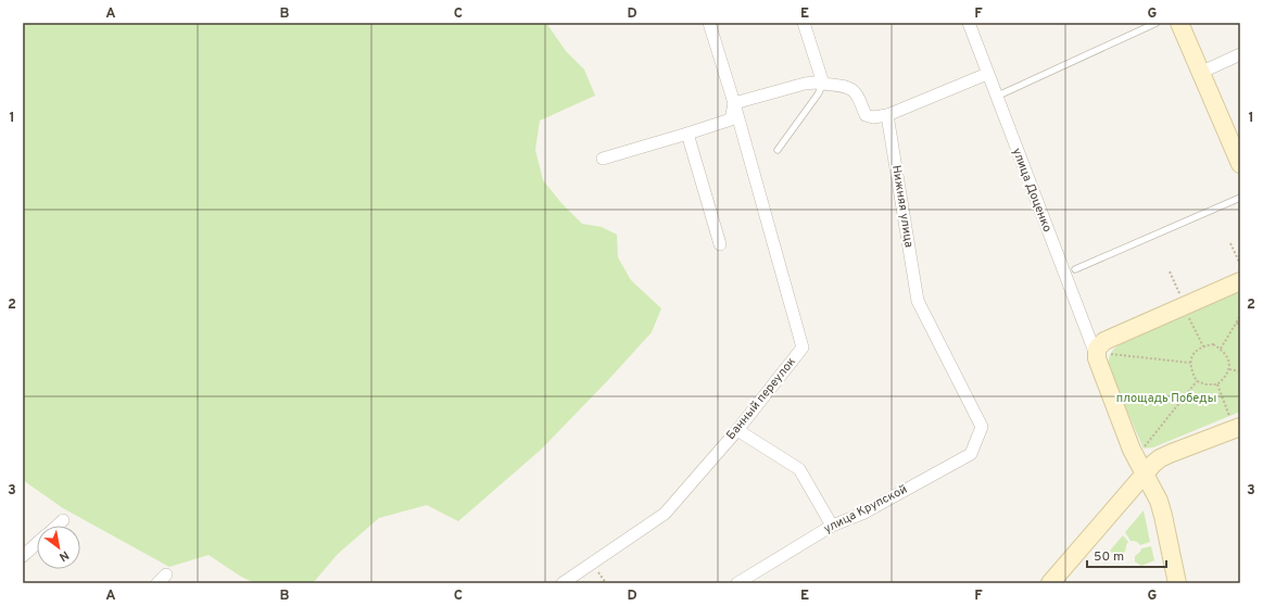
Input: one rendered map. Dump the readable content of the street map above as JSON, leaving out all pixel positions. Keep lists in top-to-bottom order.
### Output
{
  "streets": {
    "street": [
      "улица Доценко",
      "Нижняя улица",
      "Банный переулок",
      "улица Крупской"
    ]
  },
  "crossings": [
    ["Нижняя улица", "улица Крупской"]
  ],
  "parks": ["площадь Победы"],
  "scale_bar": "50 m",
  "north": "bottom right",
  "grid": {
    "columns": [
      "A",
      "B",
      "C",
      "D",
      "E",
      "F",
      "G"
    ],
    "rows": ["1", "2", "3"]
  }
}
